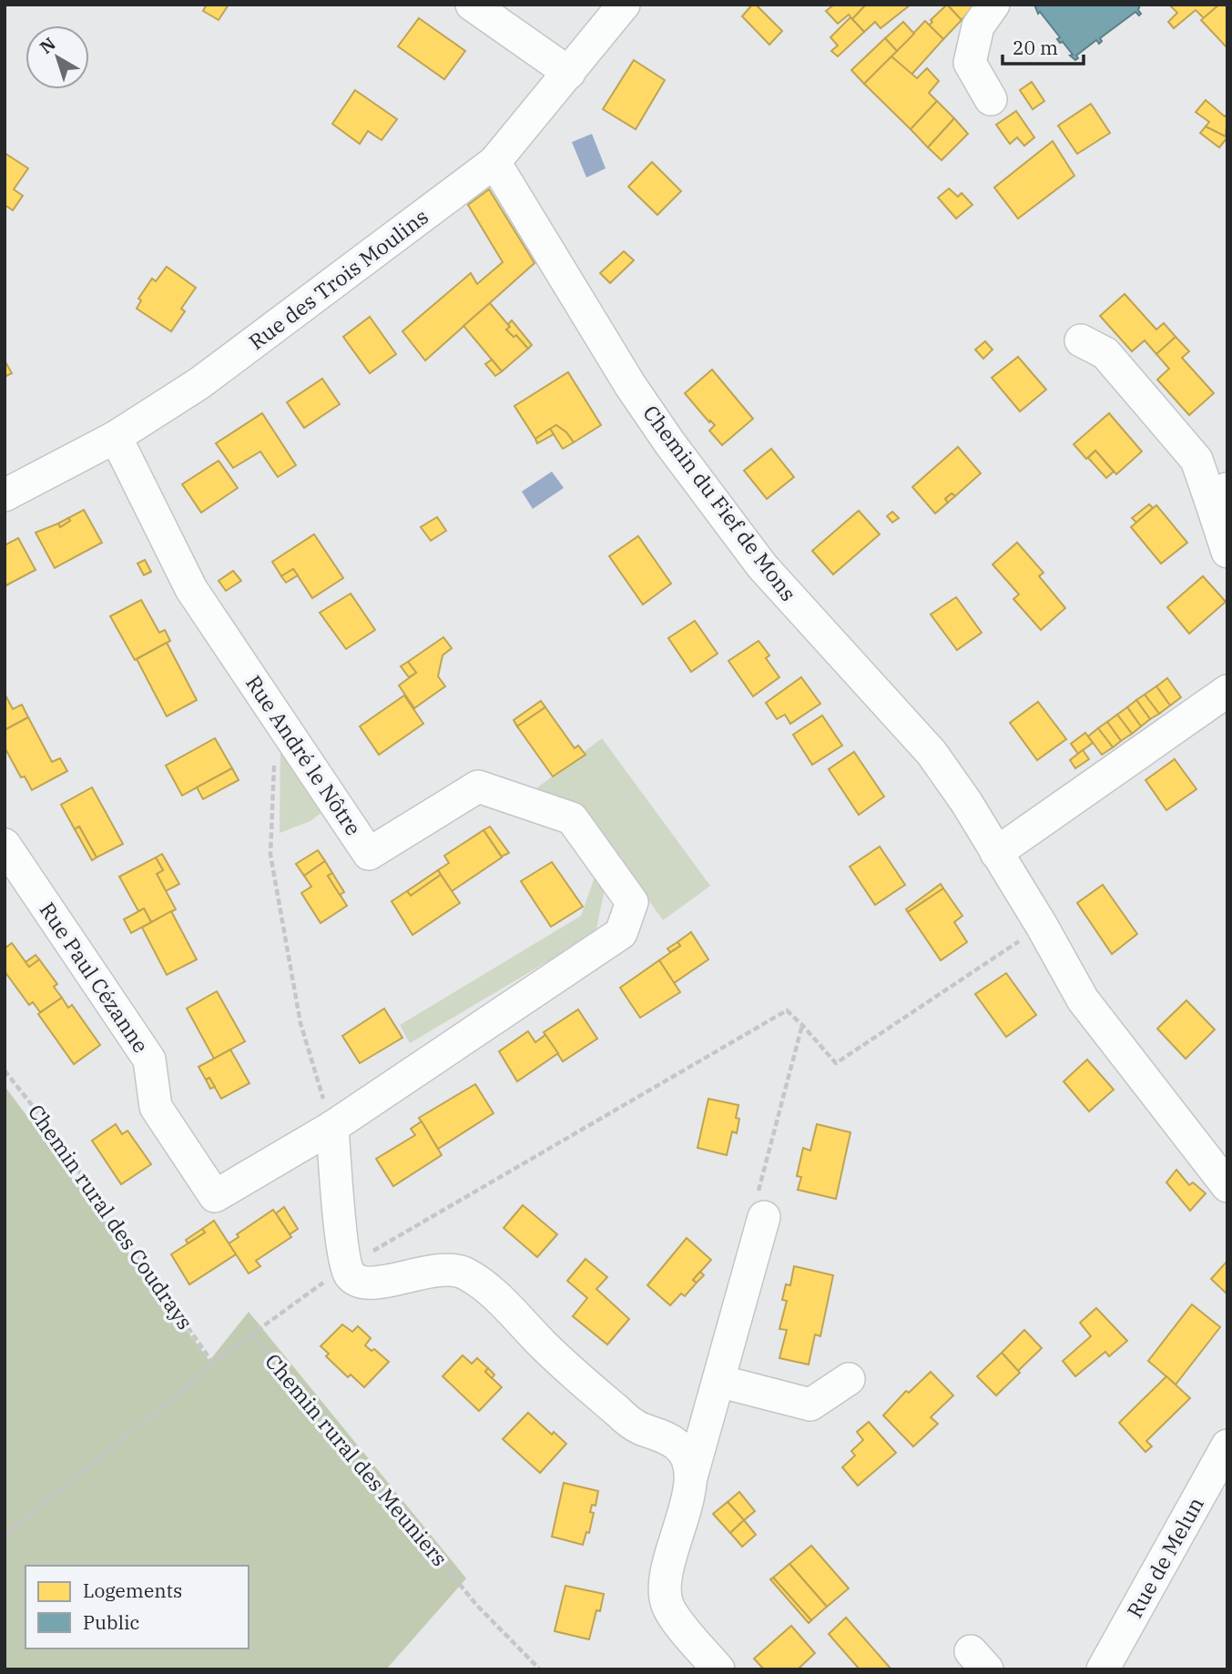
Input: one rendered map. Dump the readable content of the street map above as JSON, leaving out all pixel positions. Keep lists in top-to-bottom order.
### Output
{
  "streets": {
    "street": [
      "Rue des Trois Moulins",
      "Chemin du Fief de Mons",
      "Rue André le Nôtre",
      "Rue Paul Cézanne",
      "Rue de Melun"
    ],
    "path": ["Chemin rural des Coudrays", "Chemin rural des Meuniers"]
  },
  "crossings": [
    ["Rue des Trois Moulins", "Chemin du Fief de Mons"],
    ["Rue des Trois Moulins", "Rue André le Nôtre"],
    ["Rue André le Nôtre", "Rue Paul Cézanne"]
  ],
  "legend": ["Logements", "Public"],
  "scale_bar": "20 m",
  "north": "top left"
}
